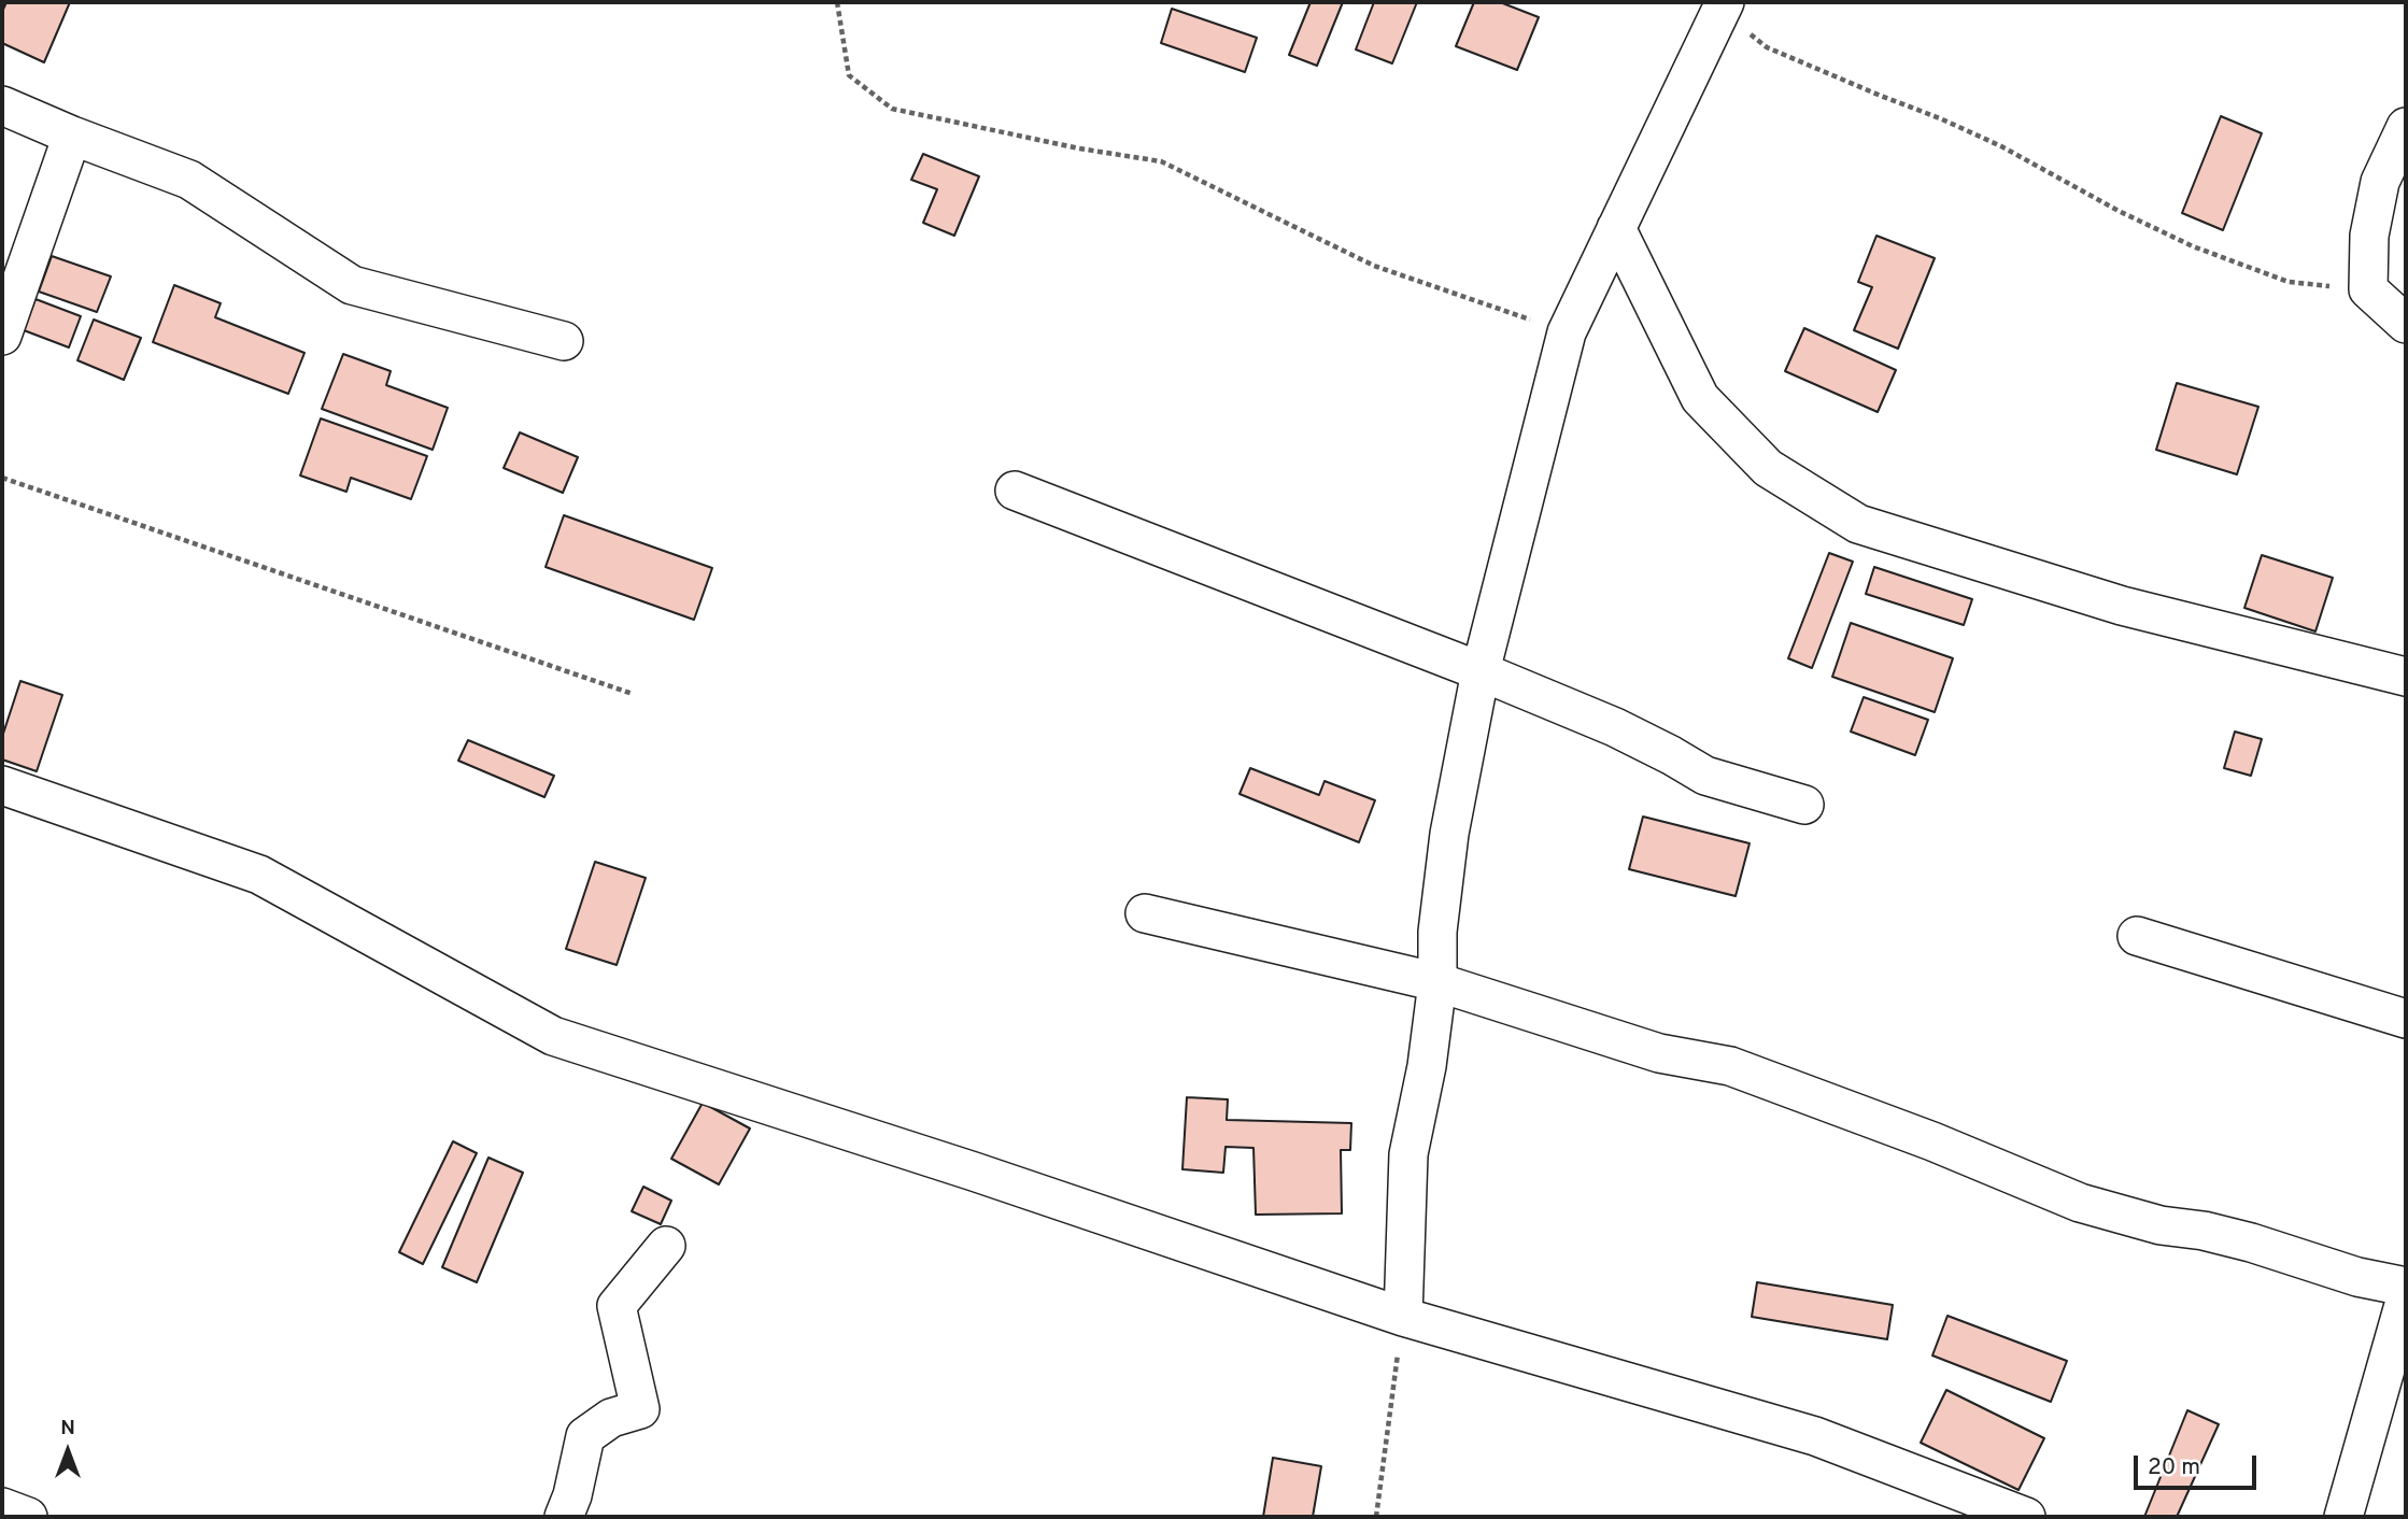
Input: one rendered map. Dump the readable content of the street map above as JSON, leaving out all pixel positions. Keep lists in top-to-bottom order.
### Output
{
  "scale_bar": "20 m",
  "north": "top"
}
